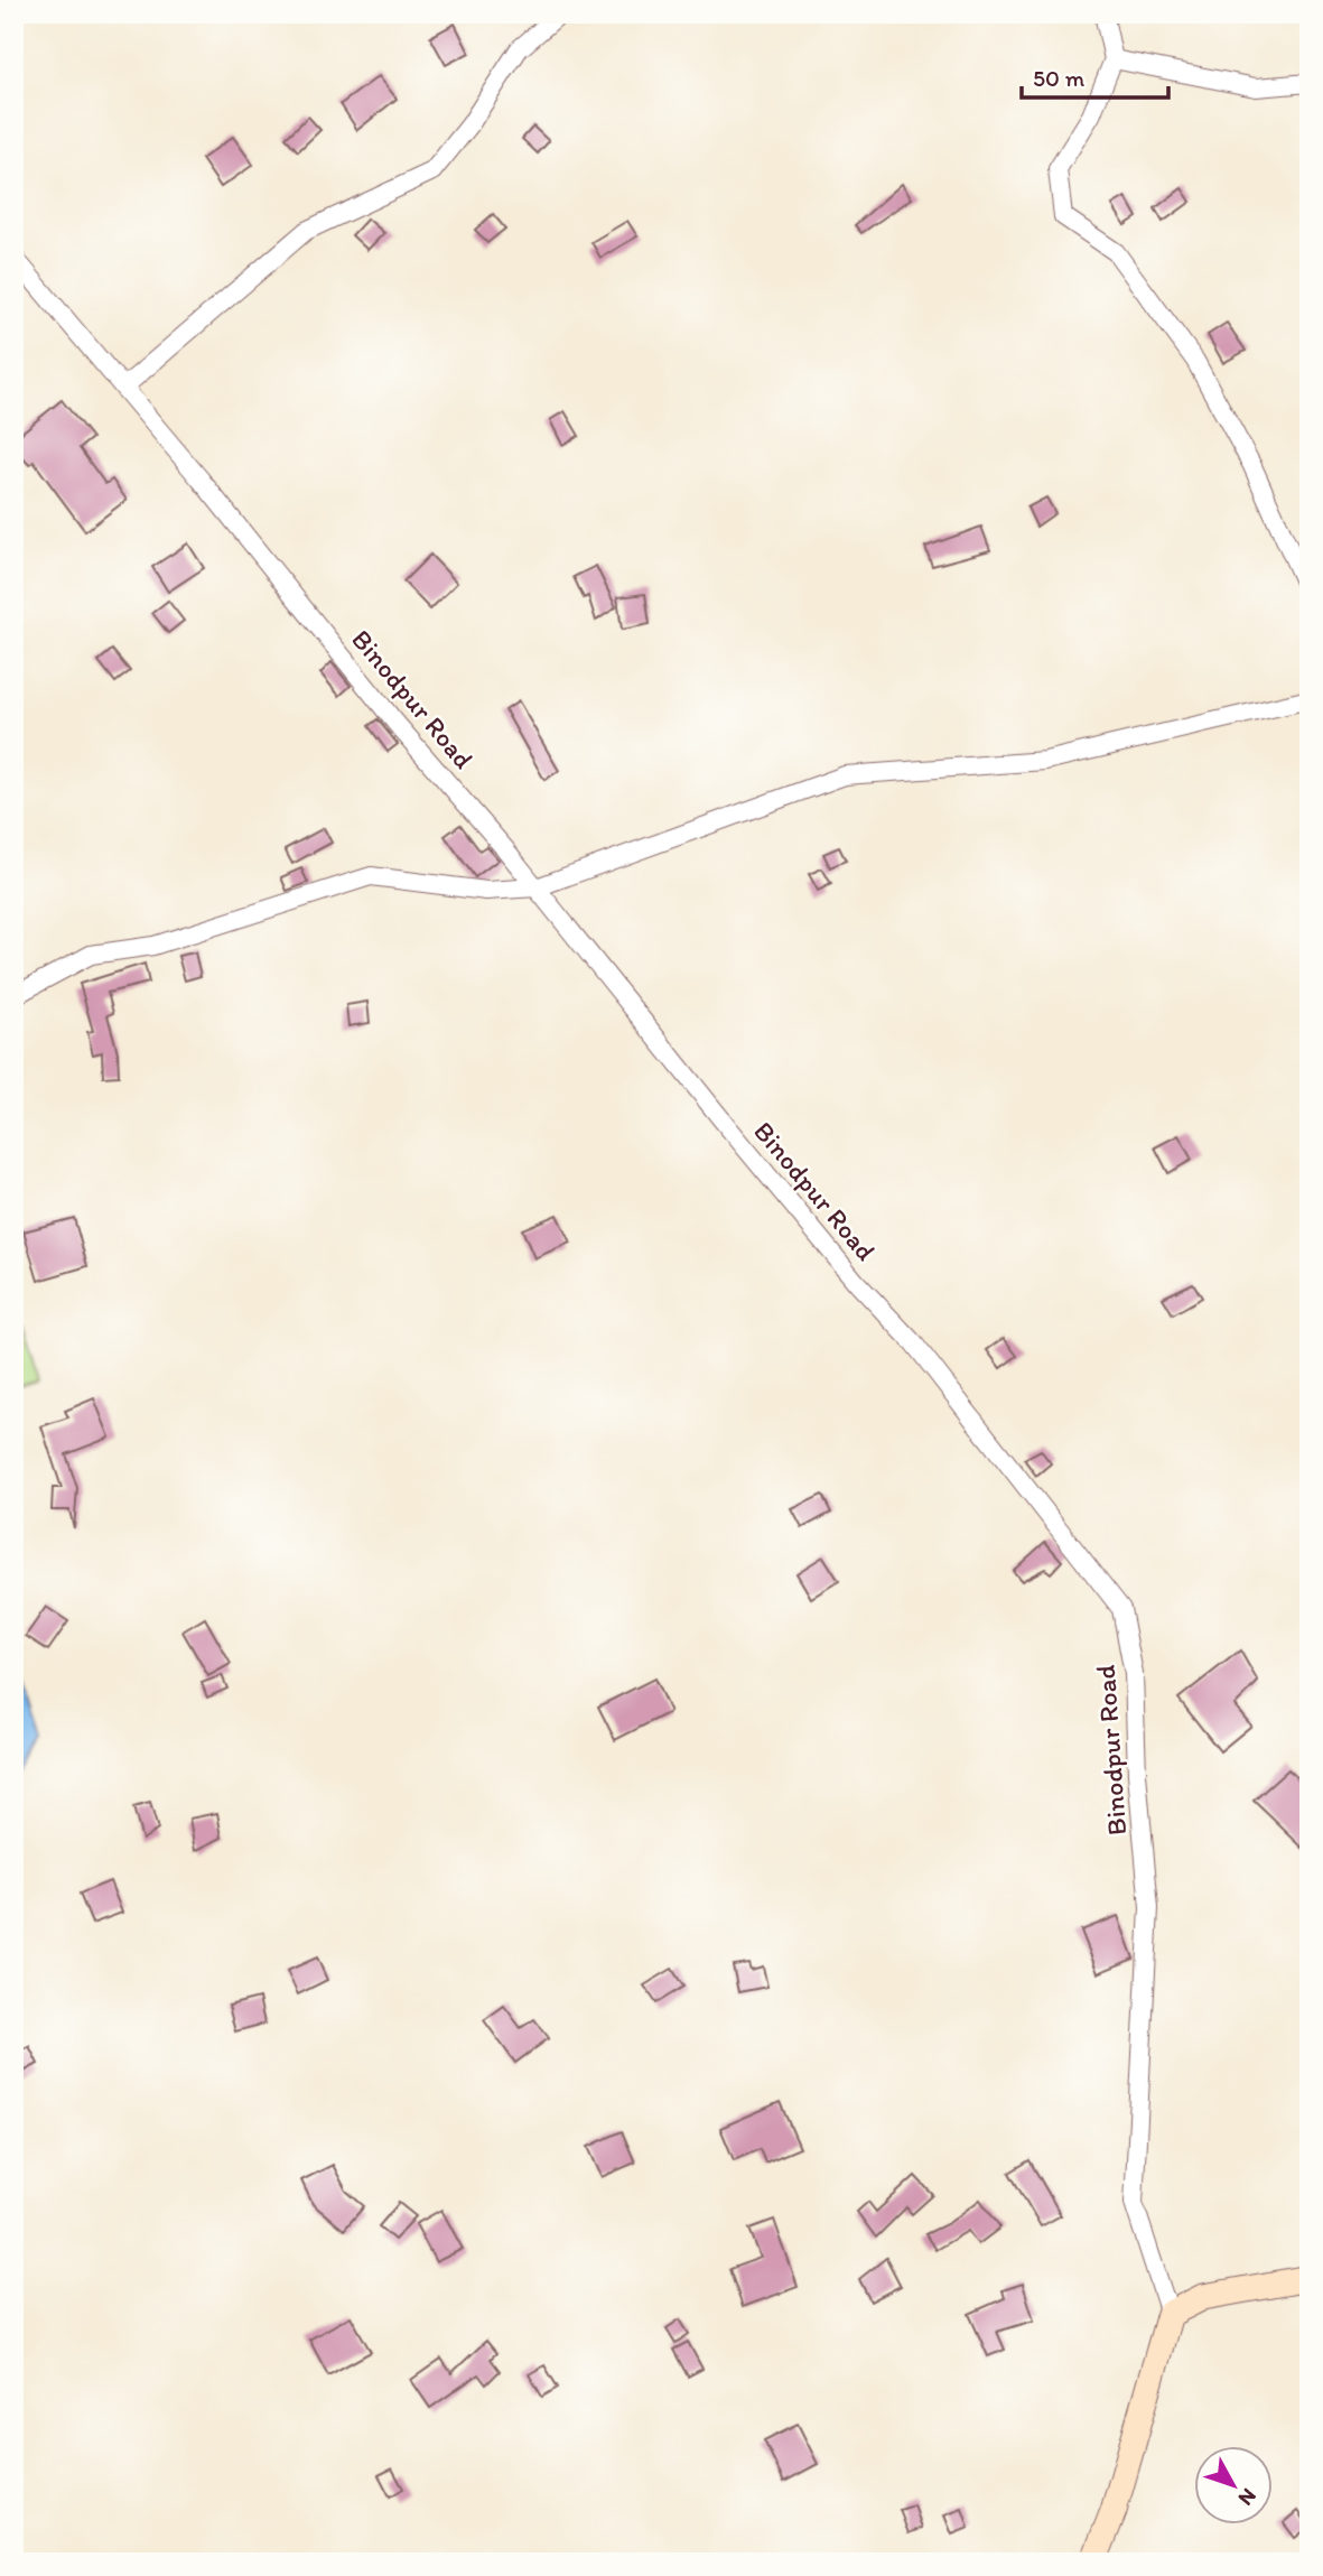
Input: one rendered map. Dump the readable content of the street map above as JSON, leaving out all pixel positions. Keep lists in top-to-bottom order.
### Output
{
  "streets": {
    "street": ["Binodpur Road"]
  },
  "scale_bar": "50 m",
  "north": "bottom right"
}
